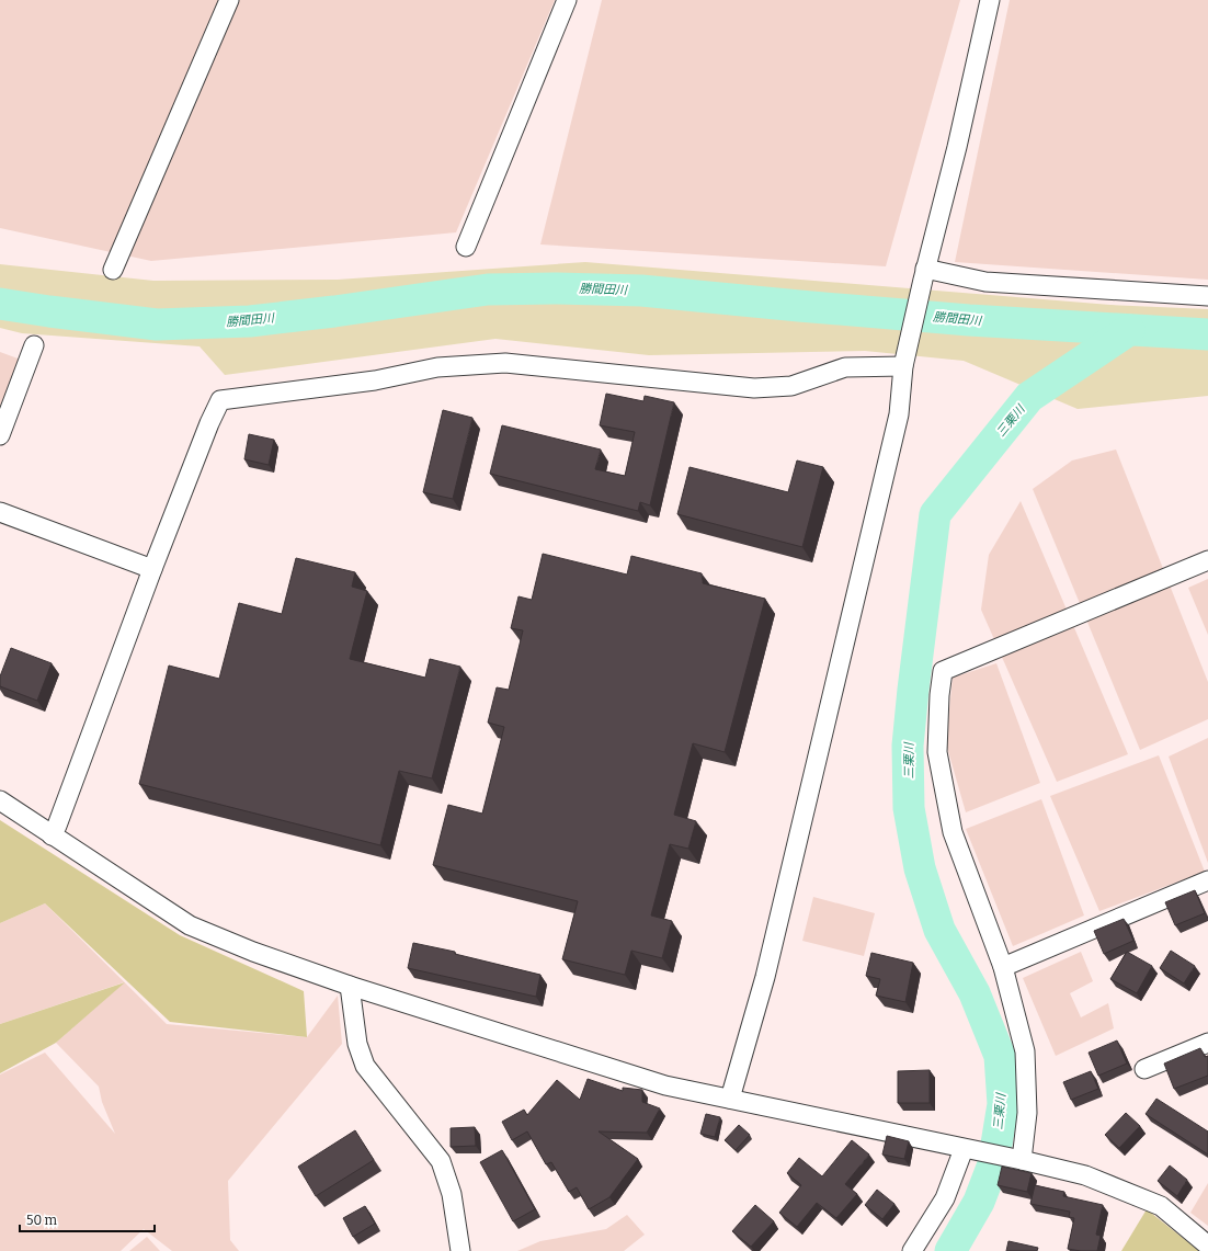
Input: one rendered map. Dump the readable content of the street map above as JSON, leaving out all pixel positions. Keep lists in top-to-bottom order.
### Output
{
  "water": ["勝間田川", "三栗川"],
  "scale_bar": "50 m"
}
